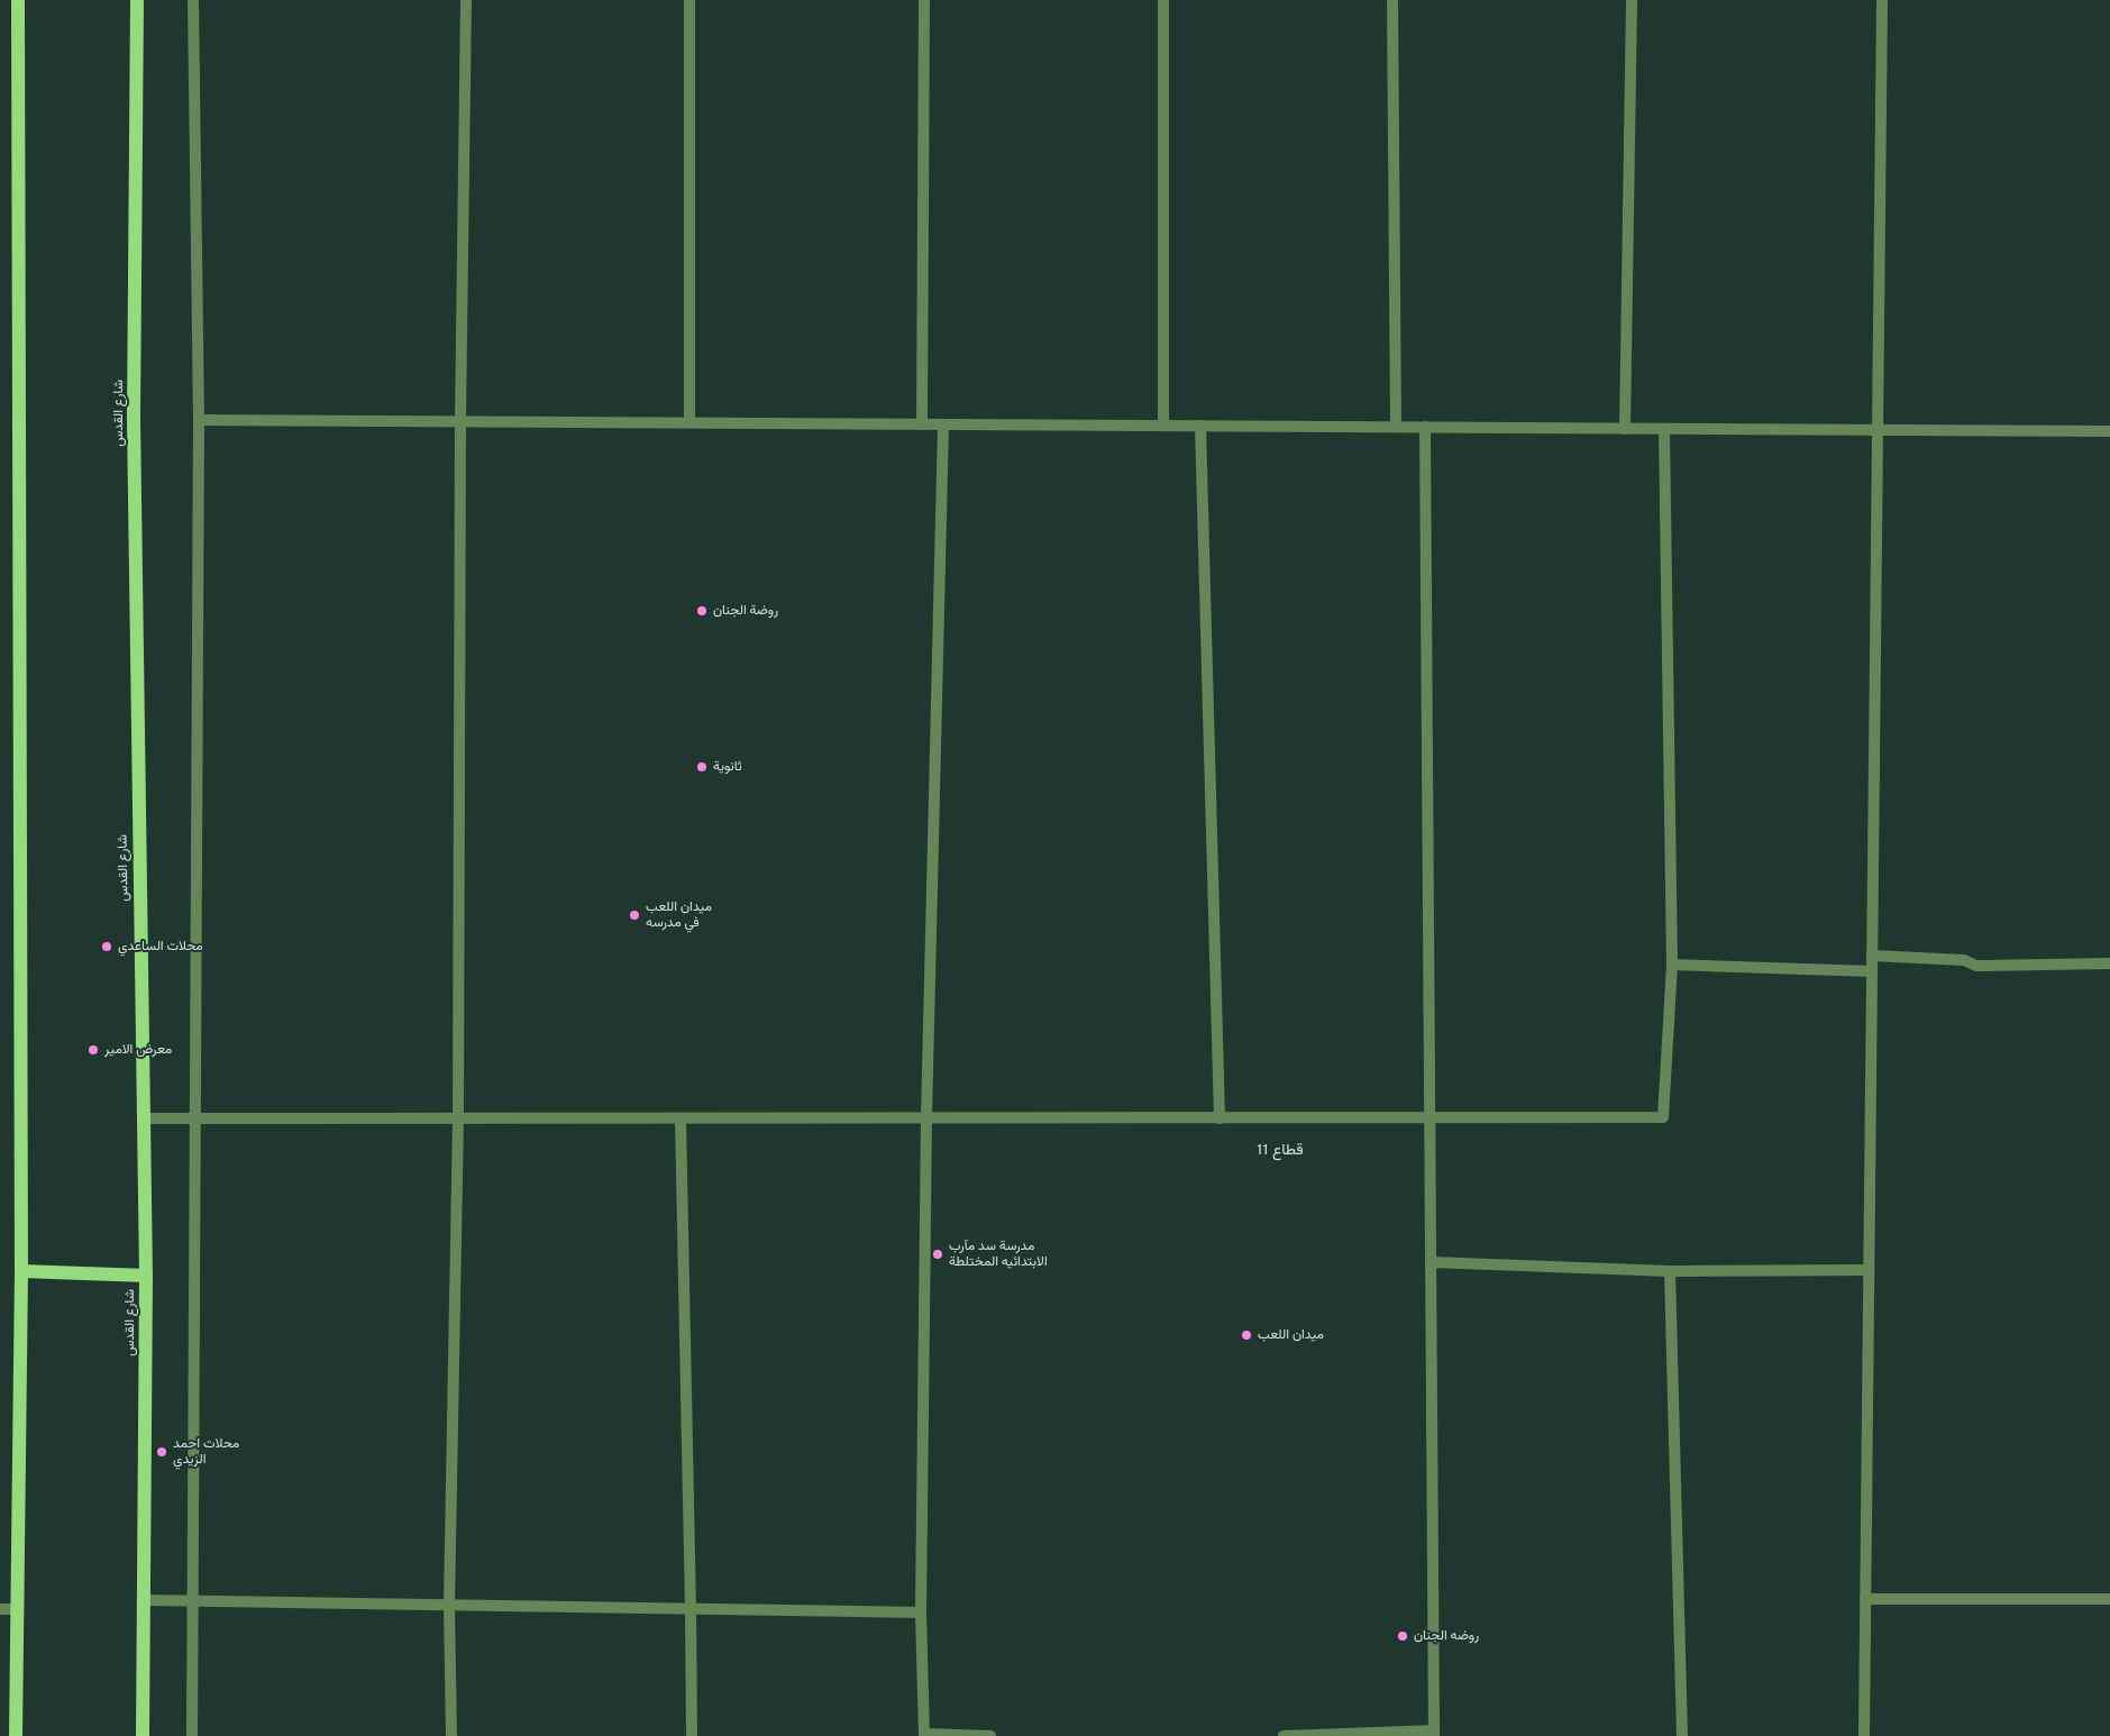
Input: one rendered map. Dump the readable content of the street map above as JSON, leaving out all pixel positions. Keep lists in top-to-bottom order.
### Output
{
  "streets": {
    "main road": ["شارع القدس"]
  },
  "districts": ["قطاع 11"],
  "places": [
    "روضة الجنان",
    "ثانوية",
    "ميدان اللعب في مدرسه",
    "محلات الساعدي",
    "معرض الامير",
    "مدرسة سد مآرب الابتدائيه المختلطة",
    "ميدان اللعب",
    "محلات احمد الزيدي",
    "روضه الجنان"
  ]
}
